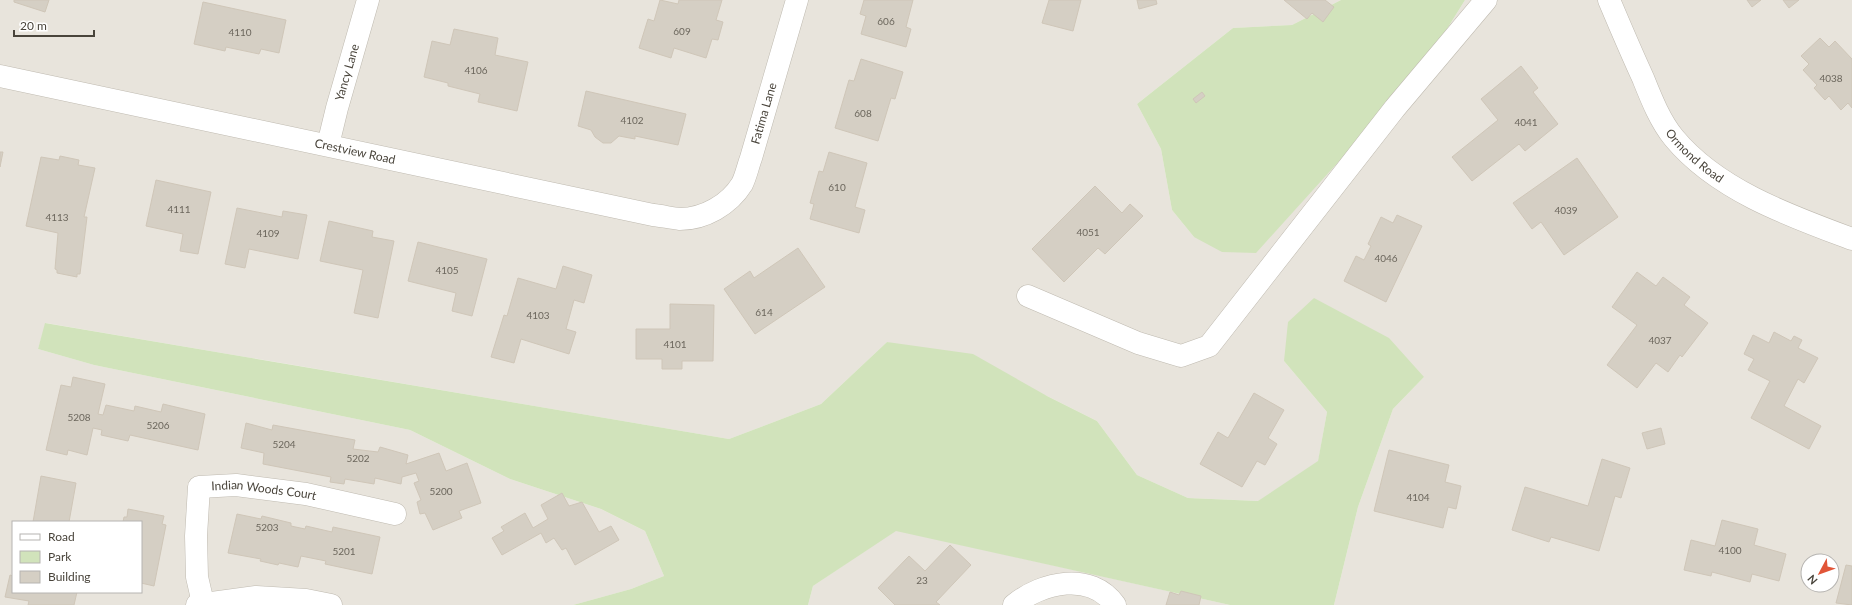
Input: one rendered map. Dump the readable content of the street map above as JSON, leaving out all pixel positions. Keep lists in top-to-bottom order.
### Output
{
  "streets": {
    "street": [
      "Yancy Lane",
      "Fatima Lane",
      "Crestview Road",
      "Ormond Road",
      "Indian Woods Court"
    ]
  },
  "crossings": [
    ["Yancy Lane", "Crestview Road"],
    ["Fatima Lane", "Crestview Road"]
  ],
  "house_numbers": [
    "606",
    "609",
    "4110",
    "4106",
    "4038",
    "608",
    "4102",
    "4041",
    "610",
    "4111",
    "4039",
    "4113",
    "4051",
    "4109",
    "4046",
    "4105",
    "614",
    "4103",
    "4037",
    "4101",
    "5208",
    "5206",
    "5204",
    "5202",
    "5200",
    "4104",
    "5203",
    "4100",
    "5201",
    "23"
  ],
  "legend": ["Road", "Park", "Building"],
  "scale_bar": "20 m",
  "north": "bottom left"
}
